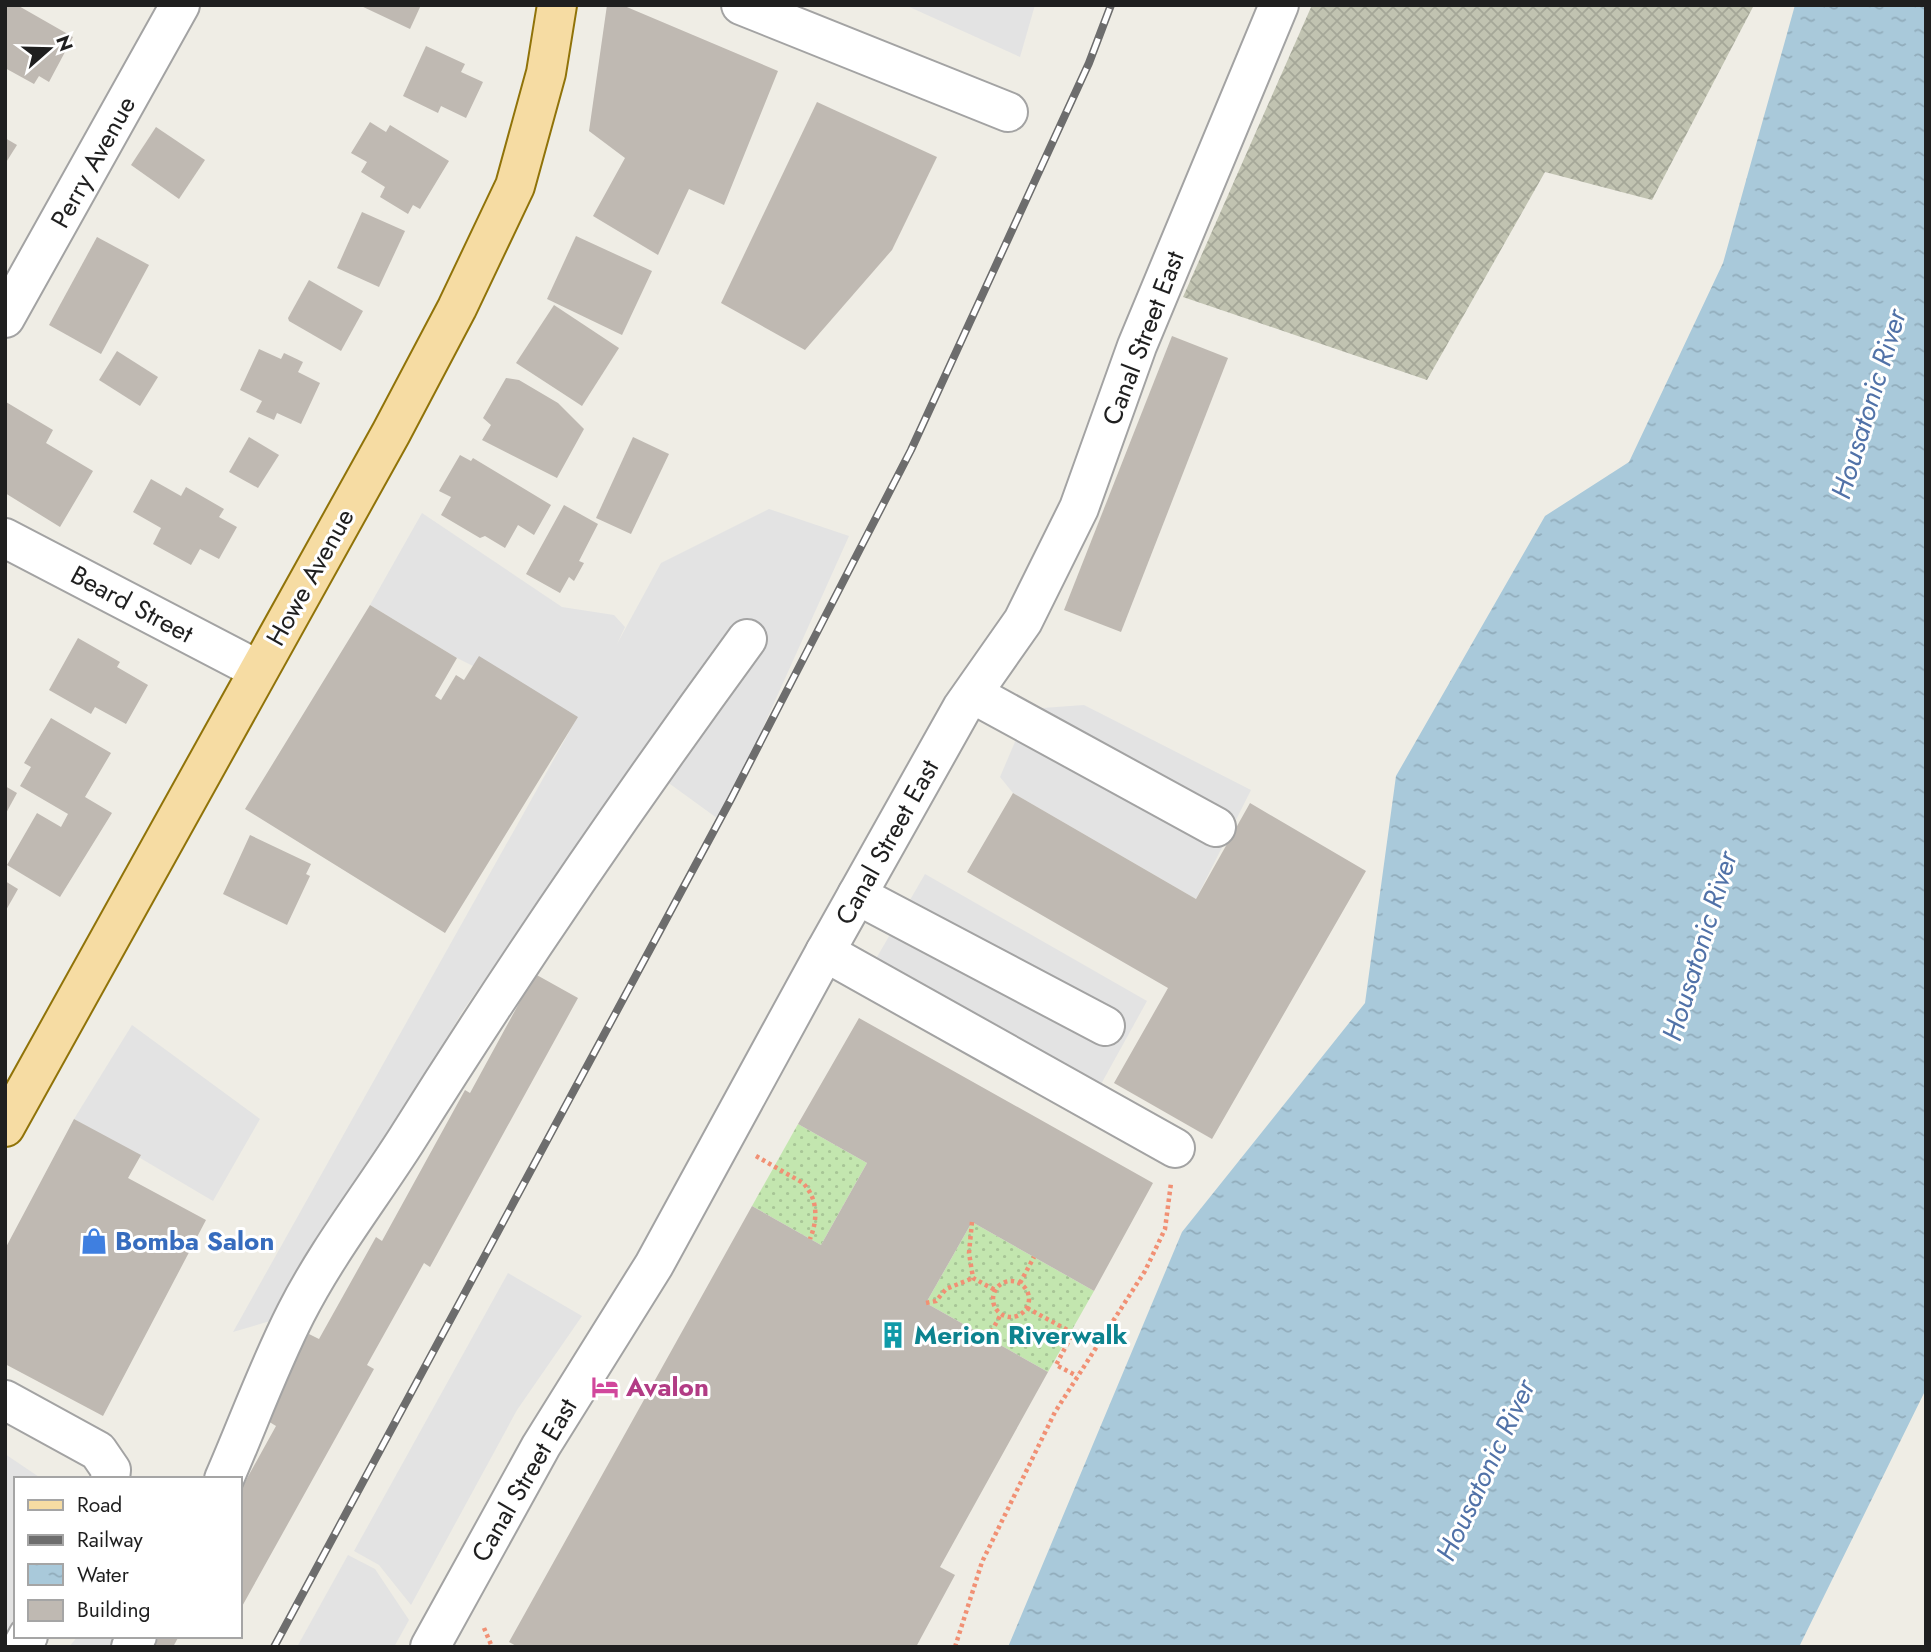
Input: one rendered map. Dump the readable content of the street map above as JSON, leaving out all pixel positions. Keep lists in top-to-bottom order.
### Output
{
  "streets": {
    "main road": ["Howe Avenue"],
    "street": ["Perry Avenue", "Canal Street East", "Beard Street"]
  },
  "crossings": [
    ["Howe Avenue", "Beard Street"]
  ],
  "water": ["Housatonic River"],
  "places": {
    "shop": ["Bomba Salon"],
    "building": ["Merion Riverwalk"],
    "hotel": ["Avalon"]
  },
  "legend": [
    "Road",
    "Railway",
    "Water",
    "Building"
  ],
  "north": "right"
}
